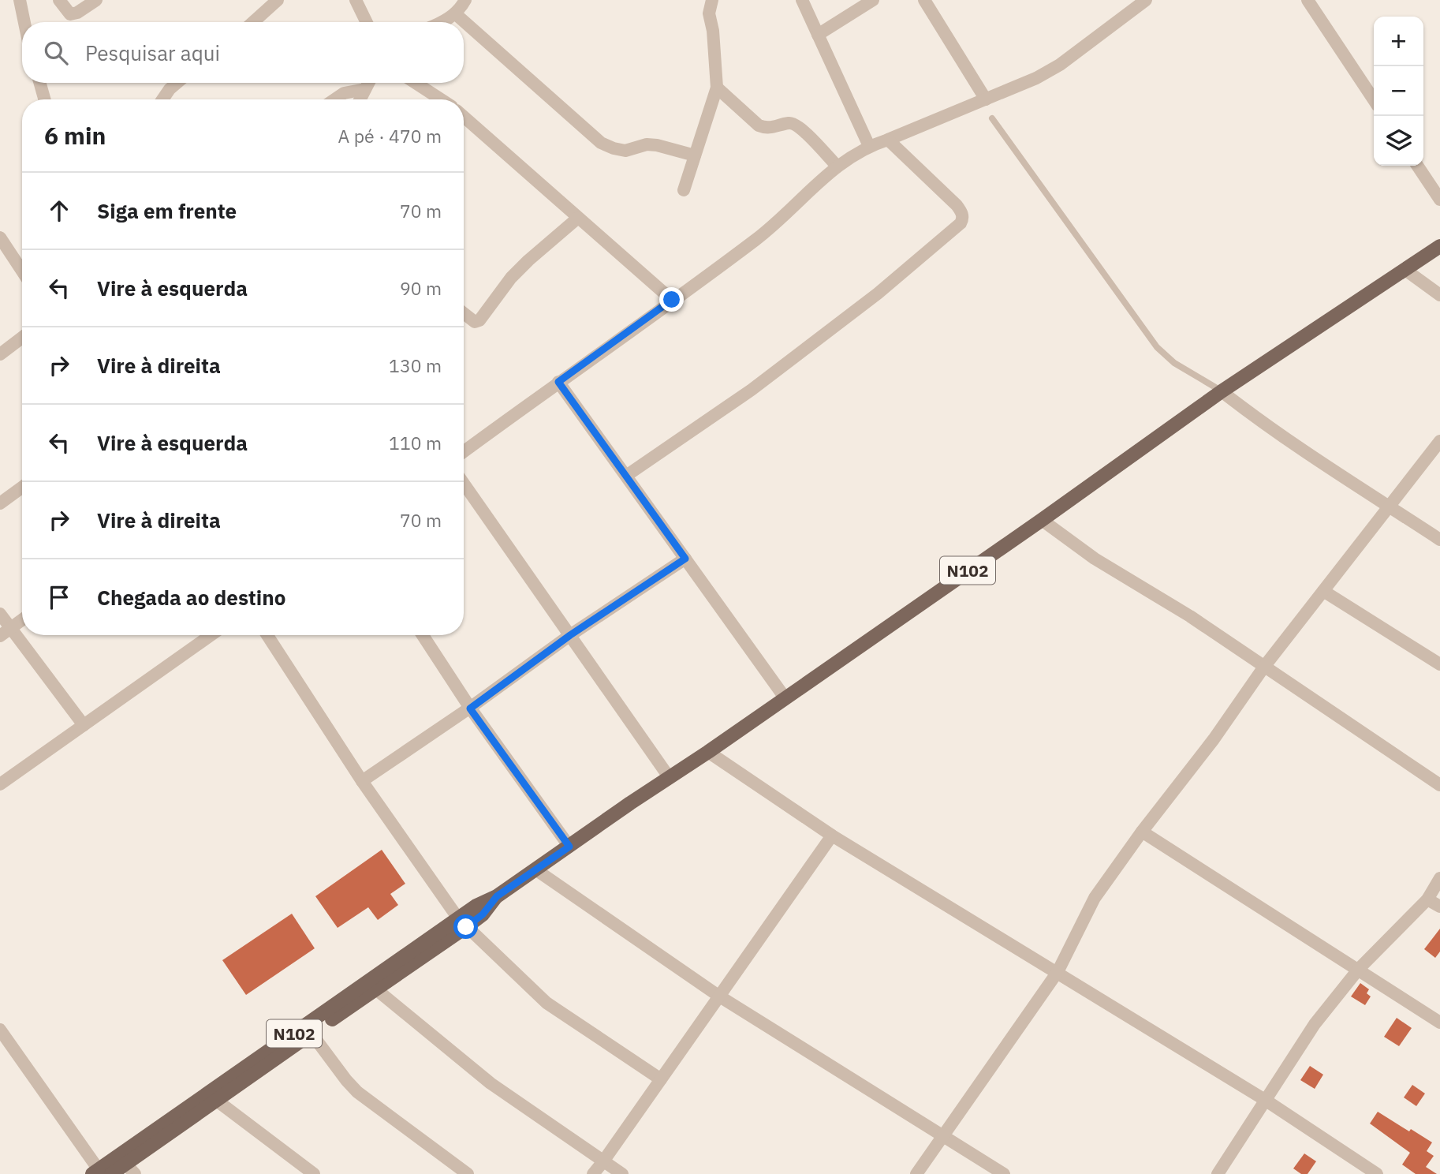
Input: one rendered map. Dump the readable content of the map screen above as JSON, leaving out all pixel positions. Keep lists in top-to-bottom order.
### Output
{
  "streets": {
    "main road": ["N102"]
  },
  "page": {
    "map_buttons": ["+", "−"],
    "search": "Pesquisar aqui",
    "heading": ["6 min", "A pé · 470 m"],
    "list": [
      ["Siga em frente", "70 m"],
      ["Vire à esquerda", "90 m"],
      ["Vire à direita", "130 m"],
      ["Vire à esquerda", "110 m"],
      ["Vire à direita", "70 m"],
      "Chegada ao destino"
    ]
  }
}
